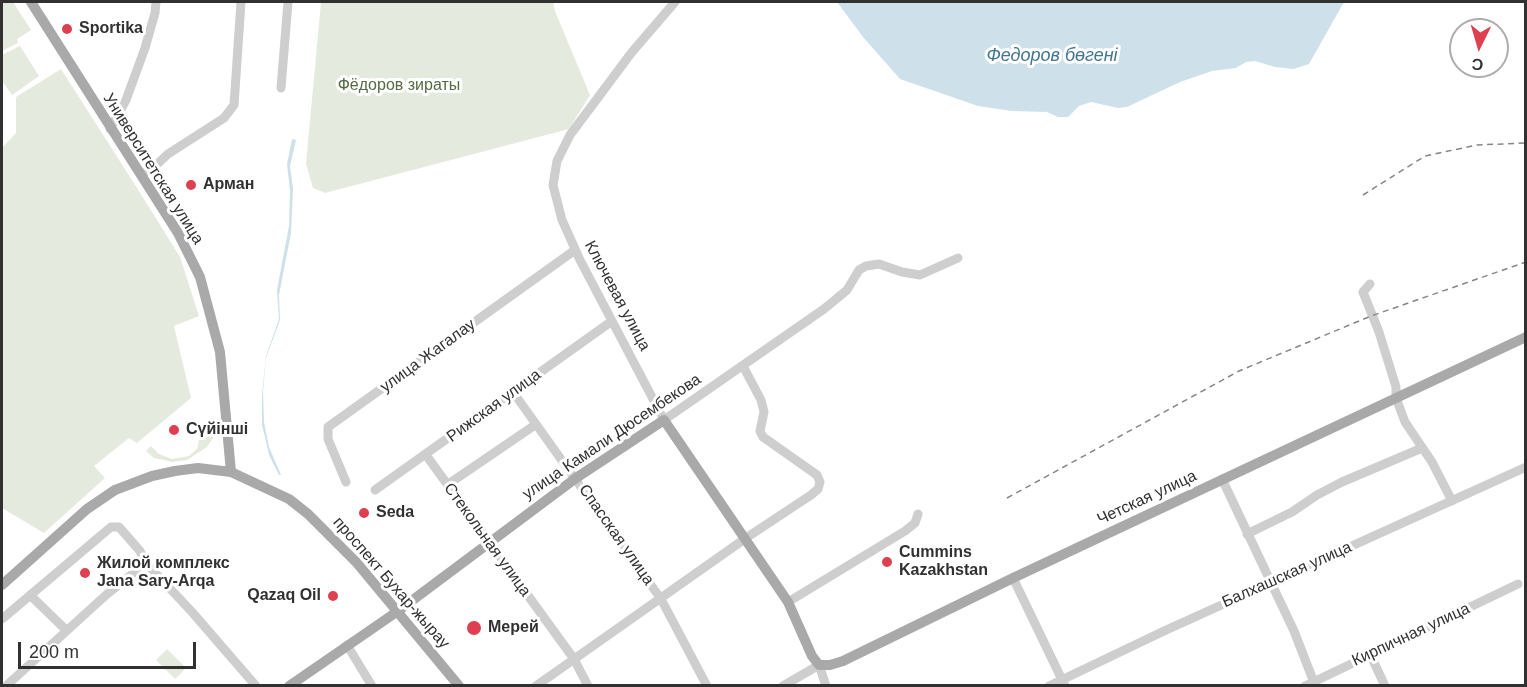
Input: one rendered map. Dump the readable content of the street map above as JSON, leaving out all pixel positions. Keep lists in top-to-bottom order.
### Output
{
  "streets": {
    "main road": [
      "Университетская улица",
      "Ключевая улица",
      "улица Камали Дюсембекова",
      "Четская улица",
      "проспект Бухар-жырау"
    ],
    "street": [
      "улица Жагалау",
      "Рижская улица",
      "Спасская улица",
      "Стекольная улица",
      "Балхашская улица",
      "Кирпичная улица"
    ]
  },
  "crossings": [
    ["Университетская улица", "проспект Бухар-жырау"],
    ["Ключевая улица", "улица Жагалау"],
    ["Ключевая улица", "Рижская улица"],
    ["Ключевая улица", "улица Камали Дюсембекова"],
    ["Ключевая улица", "Четская улица"],
    ["Рижская улица", "Спасская улица"],
    ["Рижская улица", "Стекольная улица"],
    ["улица Камали Дюсембекова", "Спасская улица"],
    ["улица Камали Дюсембекова", "Стекольная улица"],
    ["улица Камали Дюсембекова", "проспект Бухар-жырау"]
  ],
  "water": ["Федоров бөгені"],
  "parks": ["Фёдоров зираты"],
  "places": [
    "Sportika",
    "Арман",
    "Сүйінші",
    "Seda",
    "Cummins Kazakhstan",
    "Жилой комплекс Jana Sary-Arqa",
    "Qazaq Oil",
    "Мерей"
  ],
  "scale_bar": "200 m",
  "north": "bottom"
}
